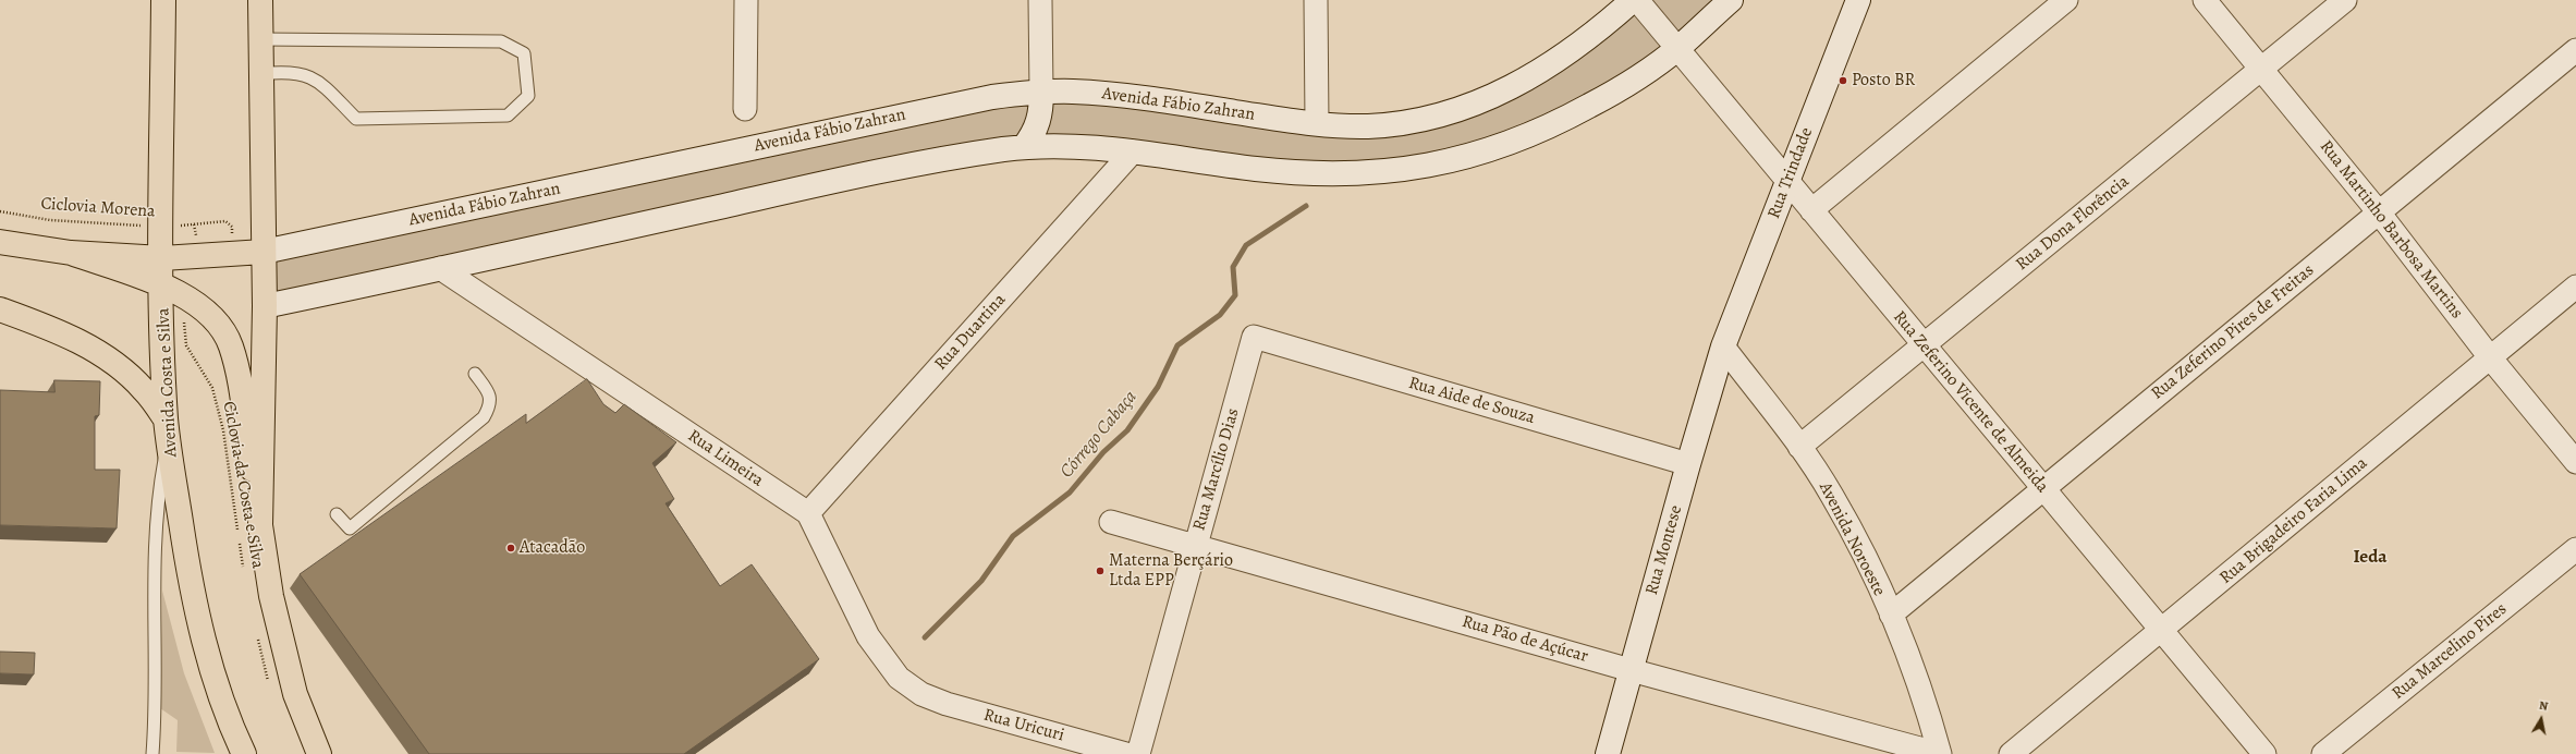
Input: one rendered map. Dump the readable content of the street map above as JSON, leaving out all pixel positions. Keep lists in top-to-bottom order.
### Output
{
  "streets": {
    "main road": [
      "Avenida Fábio Zahran",
      "Rua Trindade",
      "Avenida Costa e Silva",
      "Rua Montese"
    ],
    "street": [
      "Rua Dona Florência",
      "Rua Martinho Barbosa Martins",
      "Rua Duartina",
      "Rua Zeferino Pires de Freitas",
      "Rua Aide de Souza",
      "Rua Zeferino Vicente de Almeida",
      "Rua Limeira",
      "Rua Marcílio Dias",
      "Rua Brigadeiro Faria Lima",
      "Avenida Noroeste",
      "Rua Pão de Açúcar",
      "Rua Marcelino Pires",
      "Rua Uricuri"
    ],
    "path": ["Ciclovia Morena", "Ciclovia da Costa e Silva"]
  },
  "crossings": [
    ["Avenida Fábio Zahran", "Ciclovia Morena"],
    ["Avenida Fábio Zahran", "Avenida Costa e Silva"],
    ["Rua Trindade", "Rua Zeferino Vicente de Almeida"],
    ["Rua Trindade", "Avenida Noroeste"],
    ["Rua Trindade", "Rua Montese"],
    ["Ciclovia Morena", "Avenida Costa e Silva"],
    ["Rua Dona Florência", "Rua Martinho Barbosa Martins"],
    ["Rua Dona Florência", "Rua Zeferino Vicente de Almeida"],
    ["Rua Dona Florência", "Avenida Noroeste"],
    ["Rua Martinho Barbosa Martins", "Rua Zeferino Pires de Freitas"],
    ["Rua Martinho Barbosa Martins", "Rua Brigadeiro Faria Lima"],
    ["Rua Duartina", "Rua Limeira"],
    ["Rua Duartina", "Rua Uricuri"],
    ["Rua Zeferino Pires de Freitas", "Rua Zeferino Vicente de Almeida"],
    ["Rua Zeferino Pires de Freitas", "Avenida Noroeste"],
    ["Rua Aide de Souza", "Rua Marcílio Dias"],
    ["Rua Aide de Souza", "Rua Montese"],
    ["Rua Zeferino Vicente de Almeida", "Rua Brigadeiro Faria Lima"],
    ["Rua Limeira", "Rua Uricuri"],
    ["Rua Marcílio Dias", "Rua Pão de Açúcar"],
    ["Avenida Noroeste", "Rua Montese"],
    ["Avenida Noroeste", "Rua Pão de Açúcar"],
    ["Rua Montese", "Rua Pão de Açúcar"]
  ],
  "districts": ["Ieda"],
  "water": ["Córrego Cabaça"],
  "places": ["Posto BR", "Atacadão", "Materna Berçário Ltda EPP"],
  "north": "top"
}
